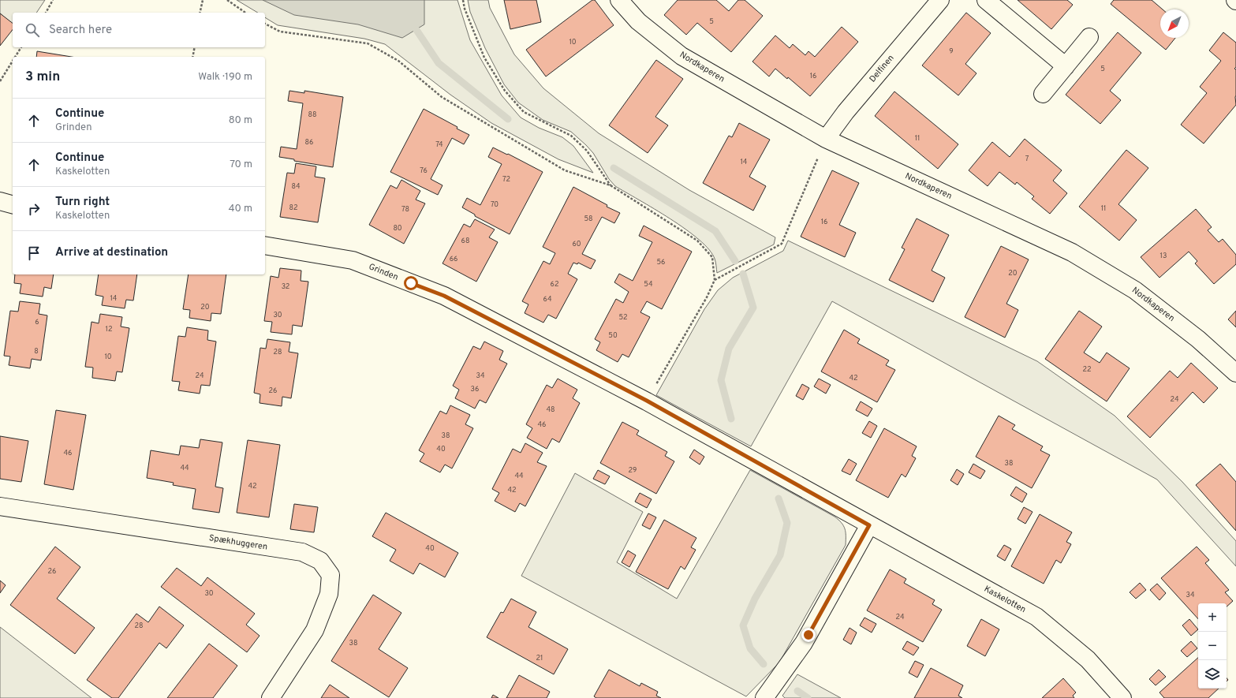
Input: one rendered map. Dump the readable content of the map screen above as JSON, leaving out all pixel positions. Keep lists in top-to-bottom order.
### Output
{
  "streets": {
    "street": [
      "Nordkaperen",
      "Delfinen",
      "Grinden",
      "Spækhuggeren",
      "Kaskelotten"
    ]
  },
  "crossings": [
    ["Nordkaperen", "Delfinen"],
    ["Grinden", "Kaskelotten"]
  ],
  "house_numbers": [
    "5",
    "10",
    "9",
    "5",
    "16",
    "88",
    "11",
    "86",
    "74",
    "7",
    "14",
    "76",
    "72",
    "84",
    "70",
    "82",
    "11",
    "78",
    "58",
    "16",
    "80",
    "68",
    "60",
    "13",
    "66",
    "56",
    "20",
    "62",
    "54",
    "32",
    "14",
    "64",
    "20",
    "30",
    "52",
    "6",
    "12",
    "50",
    "8",
    "28",
    "10",
    "22",
    "24",
    "34",
    "42",
    "36",
    "26",
    "24",
    "48",
    "46",
    "38",
    "40",
    "46",
    "38",
    "44",
    "29",
    "44",
    "42",
    "42",
    "40",
    "26",
    "30",
    "34",
    "24",
    "28",
    "38",
    "21"
  ],
  "north": "bottom left",
  "page": {
    "search": "Search here",
    "heading": ["3 min", "Walk · 190 m"],
    "list": [
      ["Continue", "Grinden", "80 m"],
      ["Continue", "Kaskelotten", "70 m"],
      ["Turn right", "Kaskelotten", "40 m"],
      "Arrive at destination"
    ],
    "map_buttons": ["+", "−"]
  }
}
